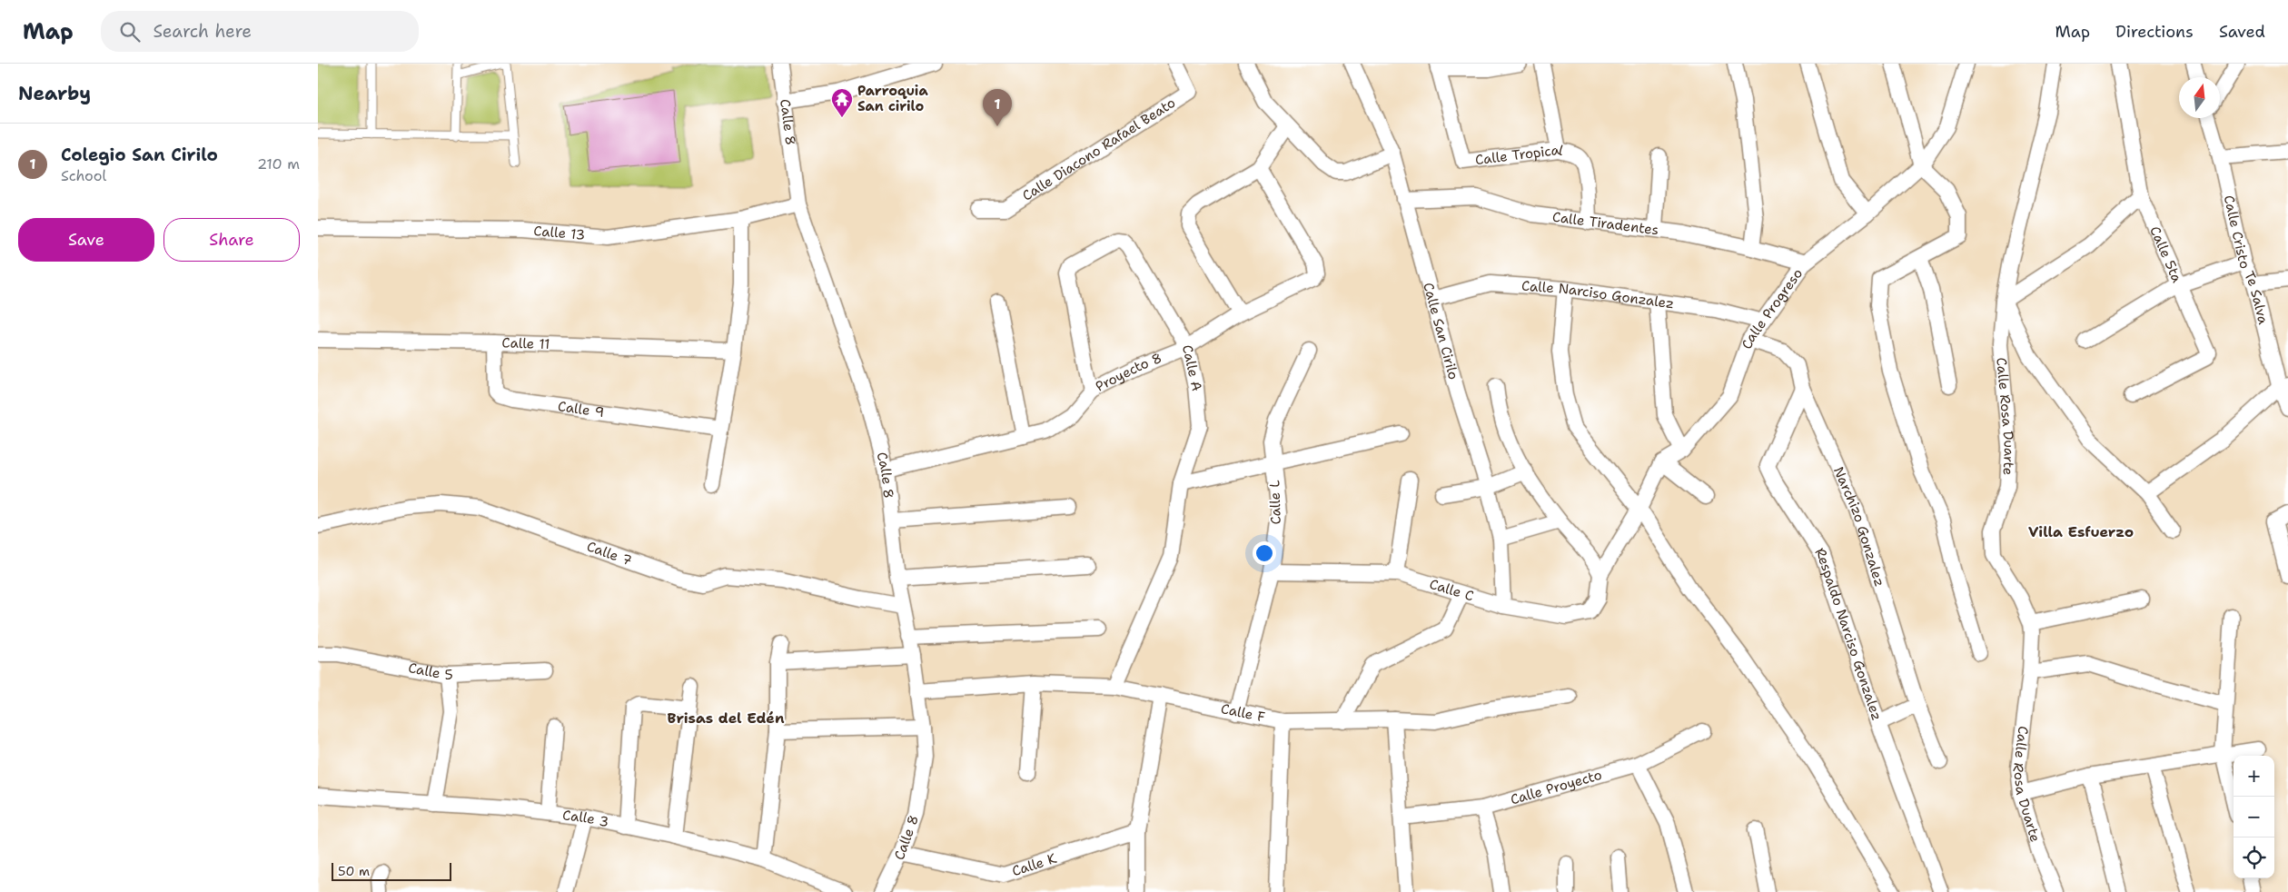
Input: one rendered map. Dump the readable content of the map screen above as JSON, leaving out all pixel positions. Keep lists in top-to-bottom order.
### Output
{
  "streets": {
    "street": [
      "Calle 8",
      "Calle Diacono Rafael Beato",
      "Calle Tropical",
      "Calle Tiradentes",
      "Calle 13",
      "Calle 5ta",
      "Calle Cristo Te Salva",
      "Calle Narciso Gonzalez",
      "Calle Progreso",
      "Calle San Cirilo",
      "Calle 11",
      "Calle A",
      "Proyecto 8",
      "Calle 9",
      "Calle Rosa Duarte",
      "Calle L",
      "Narchizo Gonzalez",
      "Calle 7",
      "Calle C",
      "Respaldo Narciso Gonzalez",
      "Calle 5",
      "Calle F",
      "Calle Proyecto",
      "Calle 3",
      "Calle K"
    ]
  },
  "crossings": [
    ["Calle 8", "Calle 13"],
    ["Calle 8", "Proyecto 8"],
    ["Calle 8", "Calle 7"],
    ["Calle 8", "Calle F"],
    ["Calle 8", "Calle K"],
    ["Calle Tropical", "Calle Tiradentes"],
    ["Calle Tiradentes", "Calle Progreso"],
    ["Calle Tiradentes", "Calle San Cirilo"],
    ["Calle Narciso Gonzalez", "Calle Progreso"],
    ["Calle Narciso Gonzalez", "Calle San Cirilo"],
    ["Calle Progreso", "Narchizo Gonzalez"],
    ["Calle San Cirilo", "Calle C"],
    ["Calle 11", "Calle 9"],
    ["Calle A", "Proyecto 8"],
    ["Calle A", "Calle F"],
    ["Calle L", "Calle C"],
    ["Calle L", "Calle F"],
    ["Narchizo Gonzalez", "Respaldo Narciso Gonzalez"]
  ],
  "districts": ["Villa Esfuerzo", "Brisas del Edén"],
  "places": {
    "temple": ["Parroquia San cirilo"]
  },
  "scale_bar": "50 m",
  "north": "top",
  "page": {
    "header": "Map",
    "search": "Search here",
    "nav": ["Map", "Directions", "Saved"],
    "heading": "Nearby",
    "pins": "1",
    "list": [
      {
        "mark": "1",
        "name": "Colegio San Cirilo",
        "note": "School",
        "value": "210 m"
      }
    ],
    "buttons": ["Save", "Share"],
    "map_buttons": ["+", "−"],
    "scale": "50 m"
  }
}
